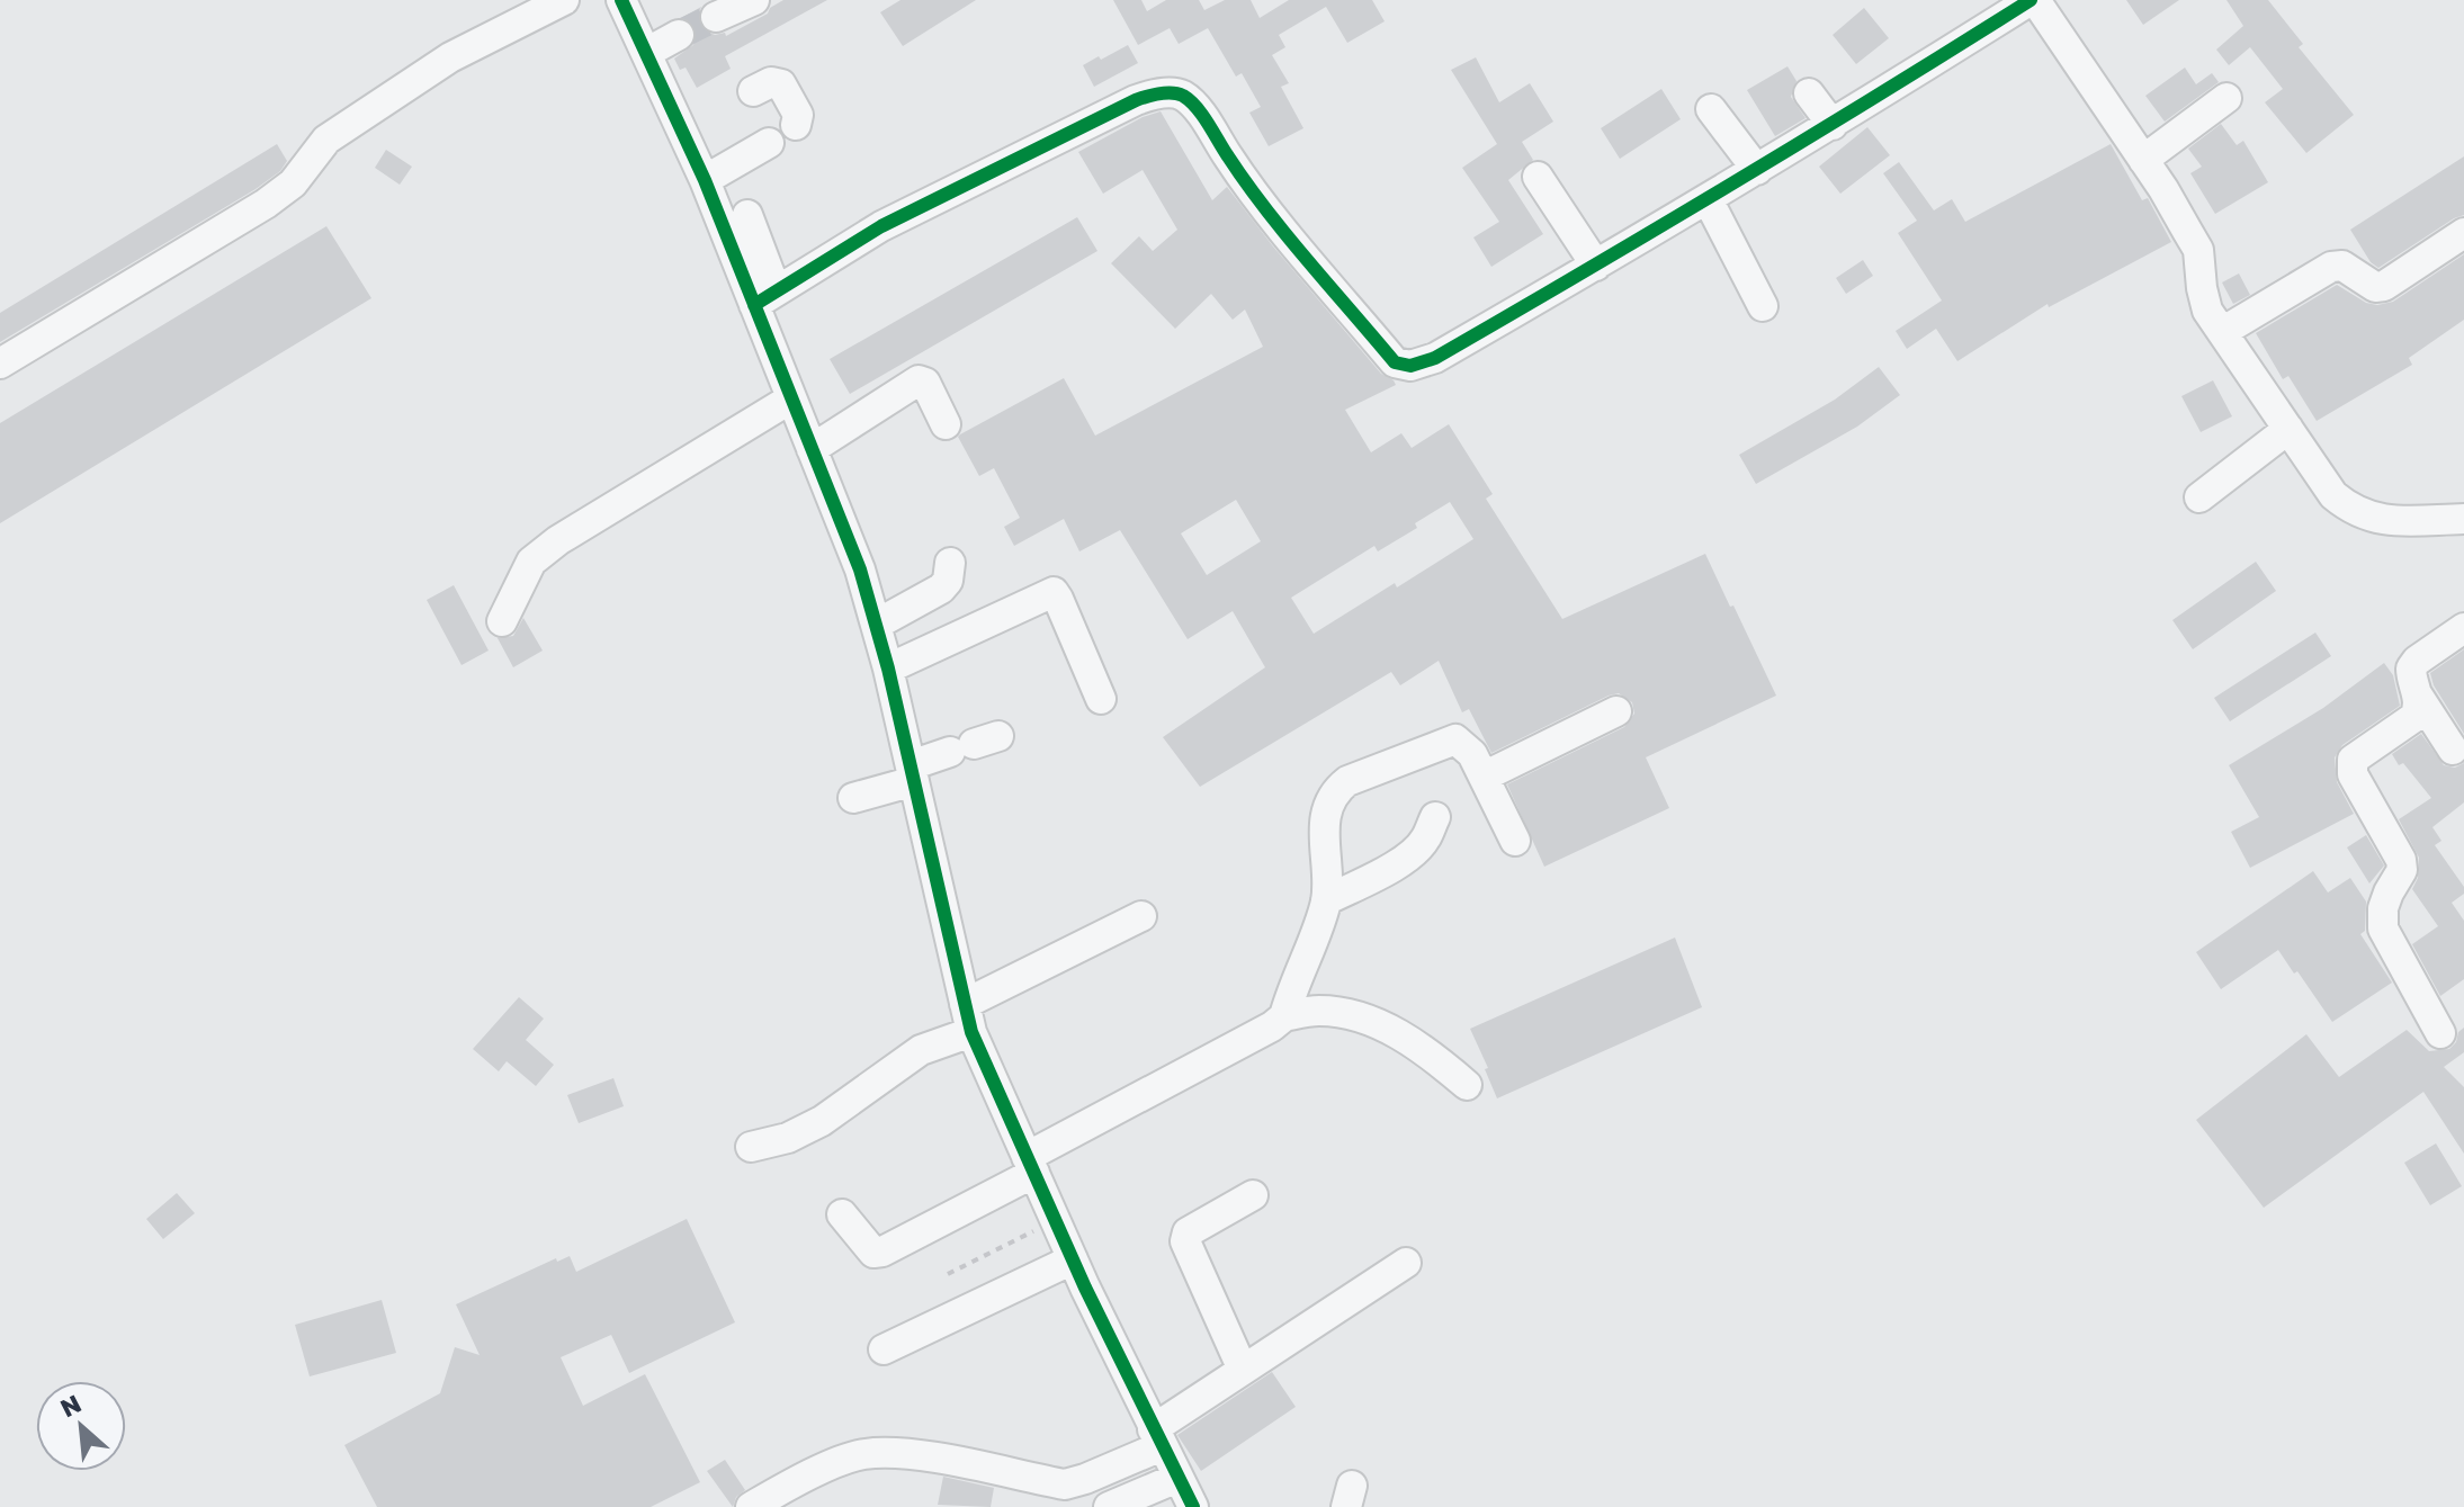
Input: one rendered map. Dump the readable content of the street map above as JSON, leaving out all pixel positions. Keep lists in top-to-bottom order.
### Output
{
  "north": "top left"
}
